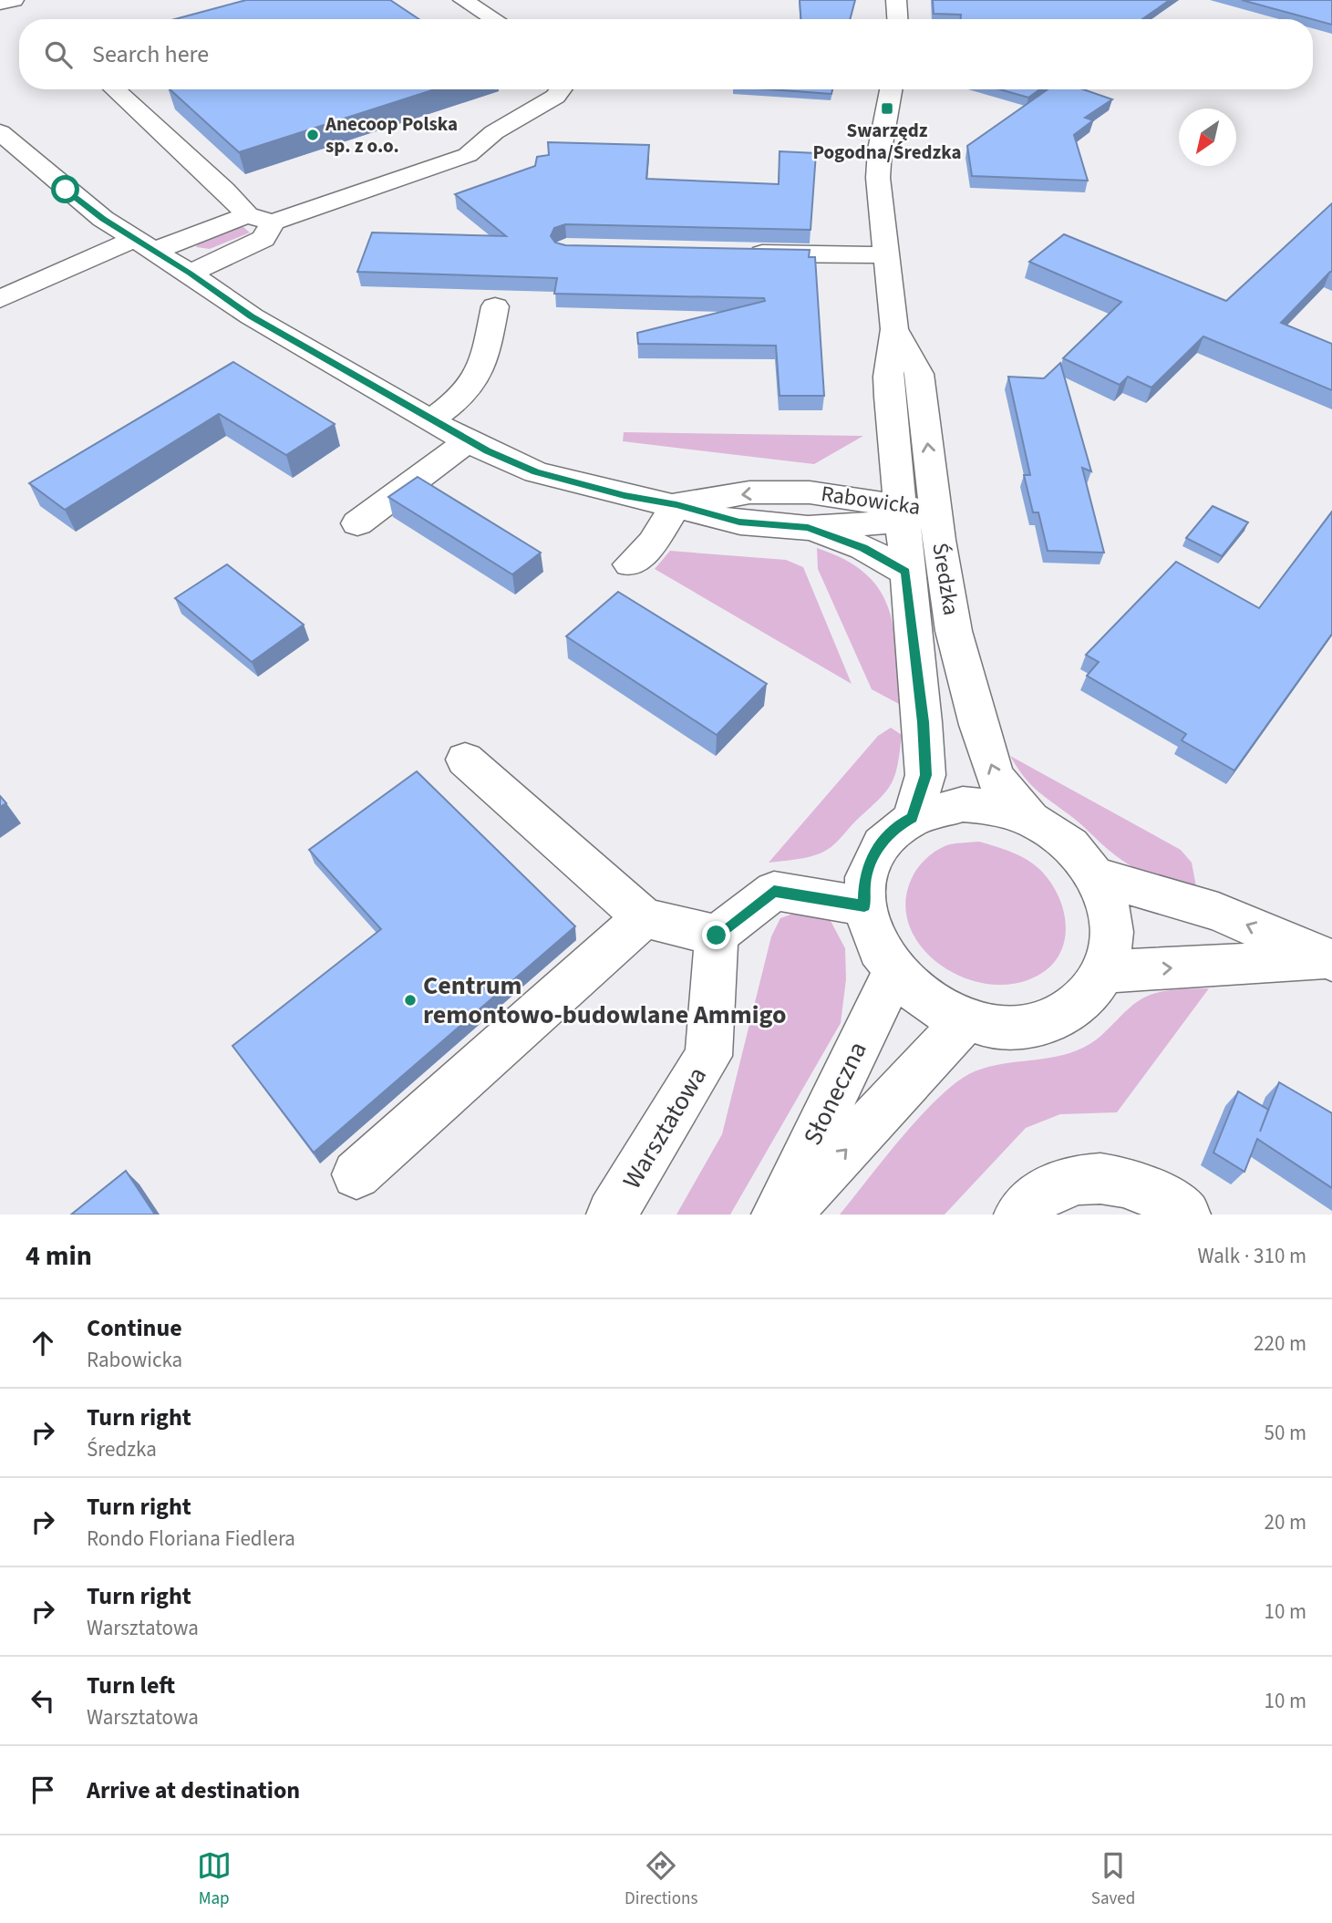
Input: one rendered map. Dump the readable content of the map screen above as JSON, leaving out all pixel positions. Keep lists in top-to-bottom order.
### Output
{
  "streets": {
    "street": [
      "Rabowicka",
      "Średzka",
      "Słoneczna",
      "Warsztatowa"
    ]
  },
  "crossings": [
    ["Rabowicka", "Średzka"]
  ],
  "places": {
    "transit": ["Swarzędz Pogodna/Średzka"],
    "other": ["Anecoop Polska sp. z o.o.", "Centrum remontowo-budowlane Ammigo"]
  },
  "north": "bottom left",
  "page": {
    "search": "Search here",
    "heading": ["4 min", "Walk · 310 m"],
    "list": [
      ["Continue", "Rabowicka", "220 m"],
      ["Turn right", "Średzka", "50 m"],
      ["Turn right", "Rondo Floriana Fiedlera", "20 m"],
      ["Turn right", "Warsztatowa", "10 m"],
      ["Turn left", "Warsztatowa", "10 m"],
      "Arrive at destination"
    ],
    "nav": ["Map", "Directions", "Saved"]
  }
}
